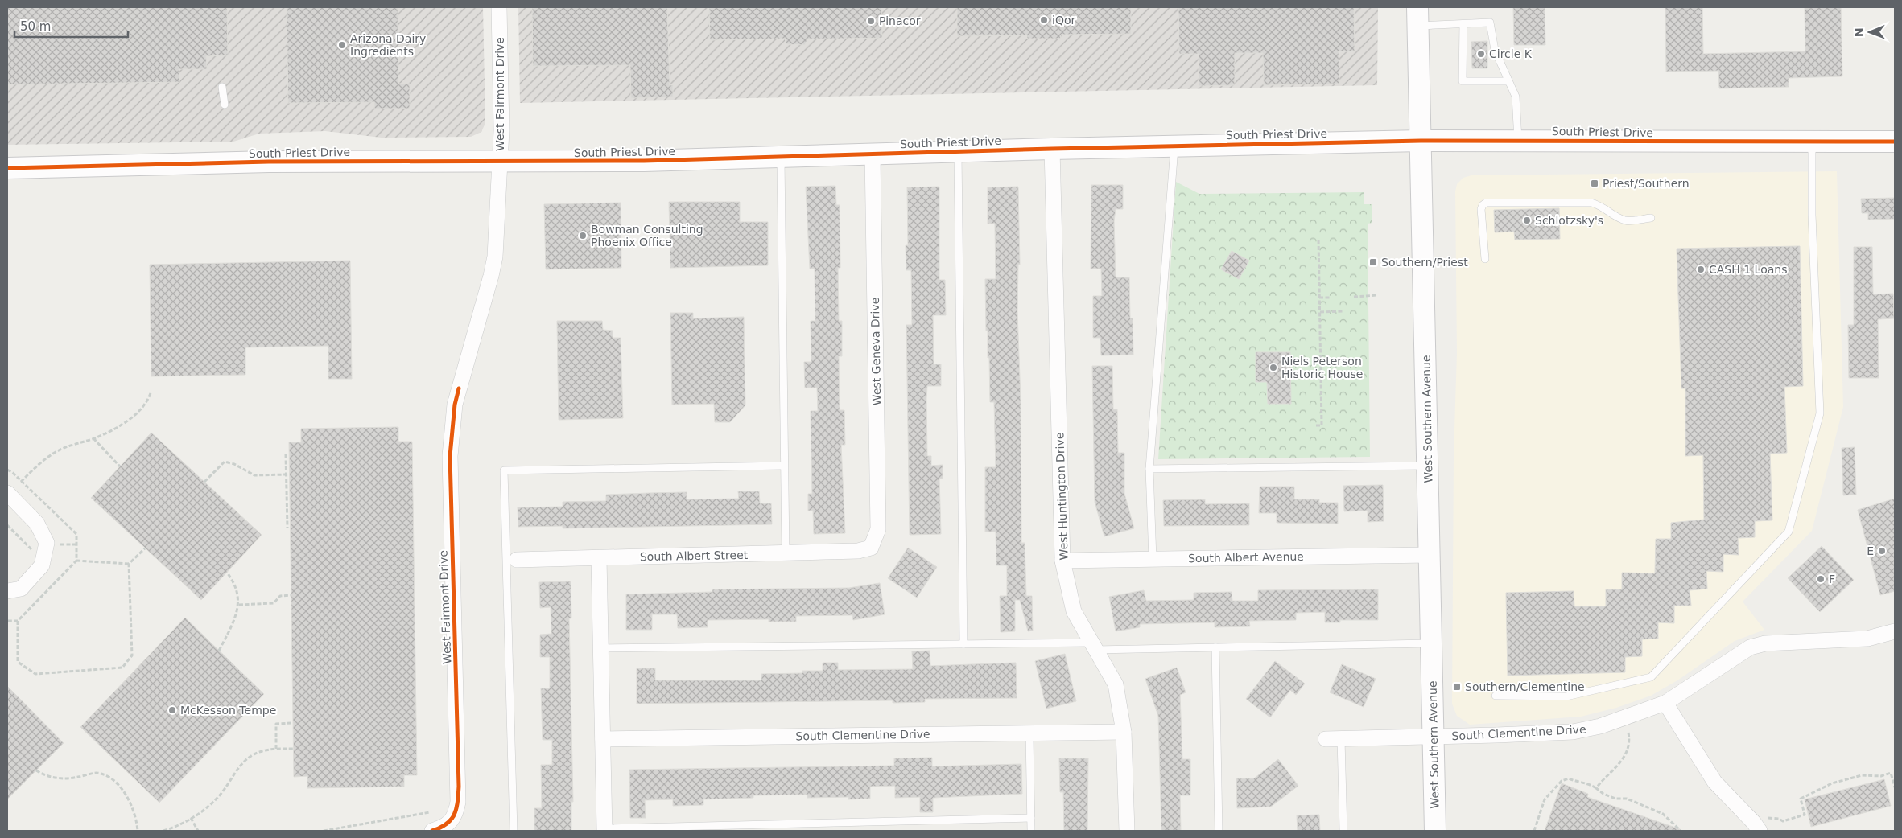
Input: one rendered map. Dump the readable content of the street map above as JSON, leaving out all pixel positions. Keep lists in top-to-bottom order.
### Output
{
  "streets": {
    "main road": ["South Priest Drive", "West Southern Avenue"],
    "street": [
      "West Fairmont Drive",
      "West Geneva Drive",
      "West Huntington Drive",
      "South Albert Street",
      "South Albert Avenue",
      "South Clementine Drive"
    ]
  },
  "crossings": [
    ["West Fairmont Drive", "South Priest Drive"],
    ["South Priest Drive", "West Geneva Drive"],
    ["South Priest Drive", "West Southern Avenue"],
    ["South Priest Drive", "West Huntington Drive"],
    ["West Geneva Drive", "South Albert Street"],
    ["West Southern Avenue", "South Albert Avenue"],
    ["West Southern Avenue", "South Clementine Drive"],
    ["West Huntington Drive", "South Albert Avenue"],
    ["West Huntington Drive", "South Clementine Drive"]
  ],
  "places": {
    "other": [
      "iQor",
      "Pinacor",
      "Arizona Dairy Ingredients",
      "Circle K",
      "Schlotzsky's",
      "Bowman Consulting Phoenix Office",
      "CASH 1 Loans",
      "Niels Peterson Historic House",
      "E",
      "F",
      "McKesson Tempe"
    ],
    "transit": ["Priest/Southern", "Southern/Priest", "Southern/Clementine"]
  },
  "scale_bar": "50 m",
  "north": "left"
}
